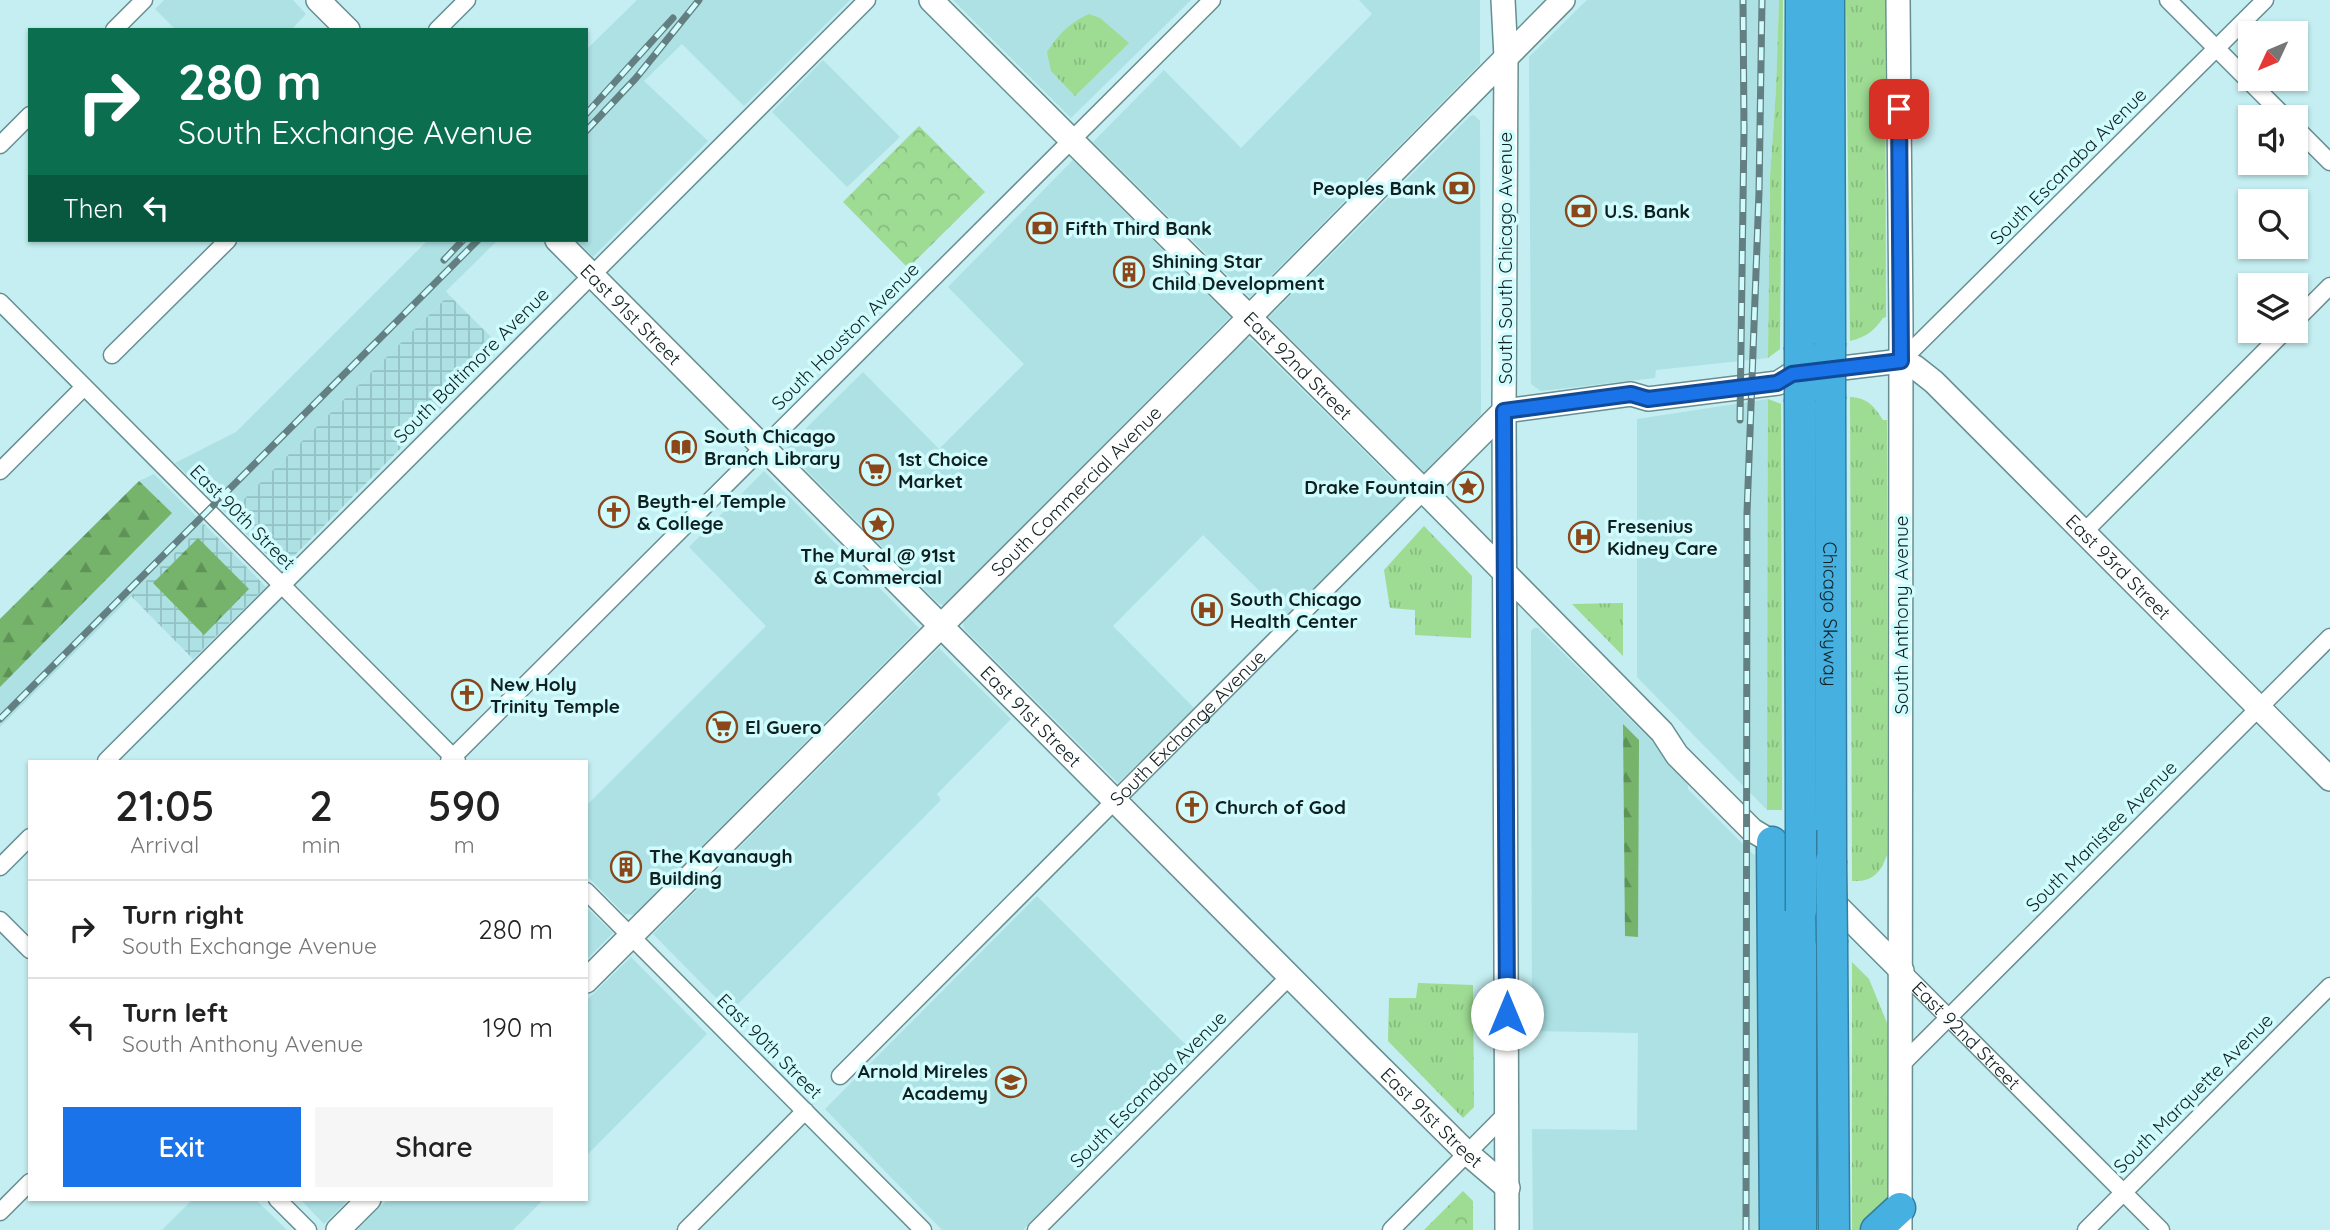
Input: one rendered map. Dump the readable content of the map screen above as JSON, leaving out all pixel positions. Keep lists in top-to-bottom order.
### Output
{
  "streets": {
    "highway": ["Chicago Skyway"],
    "street": [
      "South Escanaba Avenue",
      "South South Chicago Avenue",
      "East 91st Street",
      "South Houston Avenue",
      "South Baltimore Avenue",
      "East 92nd Street",
      "South Commercial Avenue",
      "East 90th Street",
      "East 93rd Street",
      "South Anthony Avenue",
      "South Exchange Avenue",
      "South Manistee Avenue",
      "South Marquette Avenue"
    ]
  },
  "crossings": [
    ["South Escanaba Avenue", "East 91st Street"],
    ["South Escanaba Avenue", "East 93rd Street"],
    ["South Escanaba Avenue", "South Anthony Avenue"],
    ["South South Chicago Avenue", "East 91st Street"],
    ["South South Chicago Avenue", "East 92nd Street"],
    ["South South Chicago Avenue", "South Commercial Avenue"],
    ["South South Chicago Avenue", "South Exchange Avenue"],
    ["East 91st Street", "South Houston Avenue"],
    ["East 91st Street", "South Baltimore Avenue"],
    ["East 91st Street", "South Commercial Avenue"],
    ["East 91st Street", "South Exchange Avenue"],
    ["South Houston Avenue", "East 92nd Street"],
    ["South Houston Avenue", "East 90th Street"],
    ["South Baltimore Avenue", "East 90th Street"],
    ["East 92nd Street", "South Commercial Avenue"],
    ["East 92nd Street", "South Anthony Avenue"],
    ["East 92nd Street", "South Exchange Avenue"],
    ["East 92nd Street", "South Manistee Avenue"],
    ["East 92nd Street", "South Marquette Avenue"],
    ["South Commercial Avenue", "East 90th Street"],
    ["East 93rd Street", "South Anthony Avenue"],
    ["East 93rd Street", "South Manistee Avenue"],
    ["South Anthony Avenue", "South Manistee Avenue"]
  ],
  "places": {
    "bank": ["Peoples Bank", "U.S. Bank", "Fifth Third Bank"],
    "building": ["Shining Star Child Development", "The Kavanaugh Building"],
    "library": ["South Chicago Branch Library"],
    "supermarket": ["1st Choice Market", "El Guero"],
    "place": ["Drake Fountain", "The Mural @ 91st & Commercial"],
    "church": ["Beyth-el Temple & College", "New Holy Trinity Temple", "Church of God"],
    "hospital": ["Fresenius Kidney Care", "South Chicago Health Center"],
    "school or university": ["Arnold Mireles Academy"]
  },
  "north": "bottom left",
  "page": {
    "turn": ["280 m", "South Exchange Avenue"],
    "then": "Then",
    "eta": [
      "21:05",
      "Arrival",
      "2",
      "min",
      "590",
      "m"
    ],
    "list": [
      {
        "name": "Turn right",
        "note": "South Exchange Avenue",
        "value": "280 m"
      },
      {
        "name": "Turn left",
        "note": "South Anthony Avenue",
        "value": "190 m"
      }
    ],
    "buttons": ["Exit", "Share"]
  }
}
